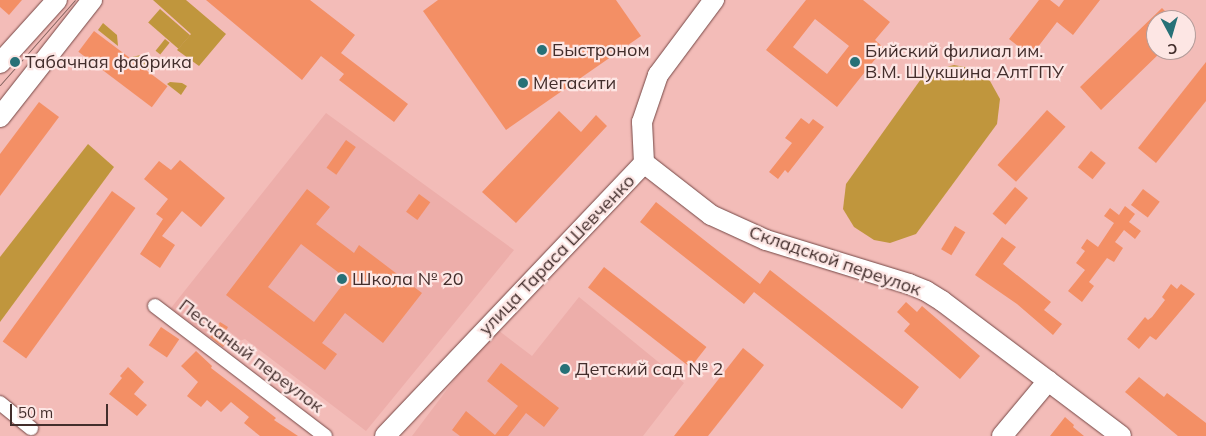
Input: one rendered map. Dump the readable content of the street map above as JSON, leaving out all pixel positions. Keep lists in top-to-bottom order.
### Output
{
  "streets": {
    "street": ["улица Тараса Шевченко", "Складской переулок", "Песчаный переулок"]
  },
  "crossings": [
    ["улица Тараса Шевченко", "Складской переулок"]
  ],
  "places": [
    "Быстроном",
    "Табачная фабрика",
    "Бийский филиал им. В.М. Шукшина АлтГПУ",
    "Мегасити",
    "Школа № 20",
    "Детский сад № 2"
  ],
  "scale_bar": "50 m",
  "north": "bottom"
}
